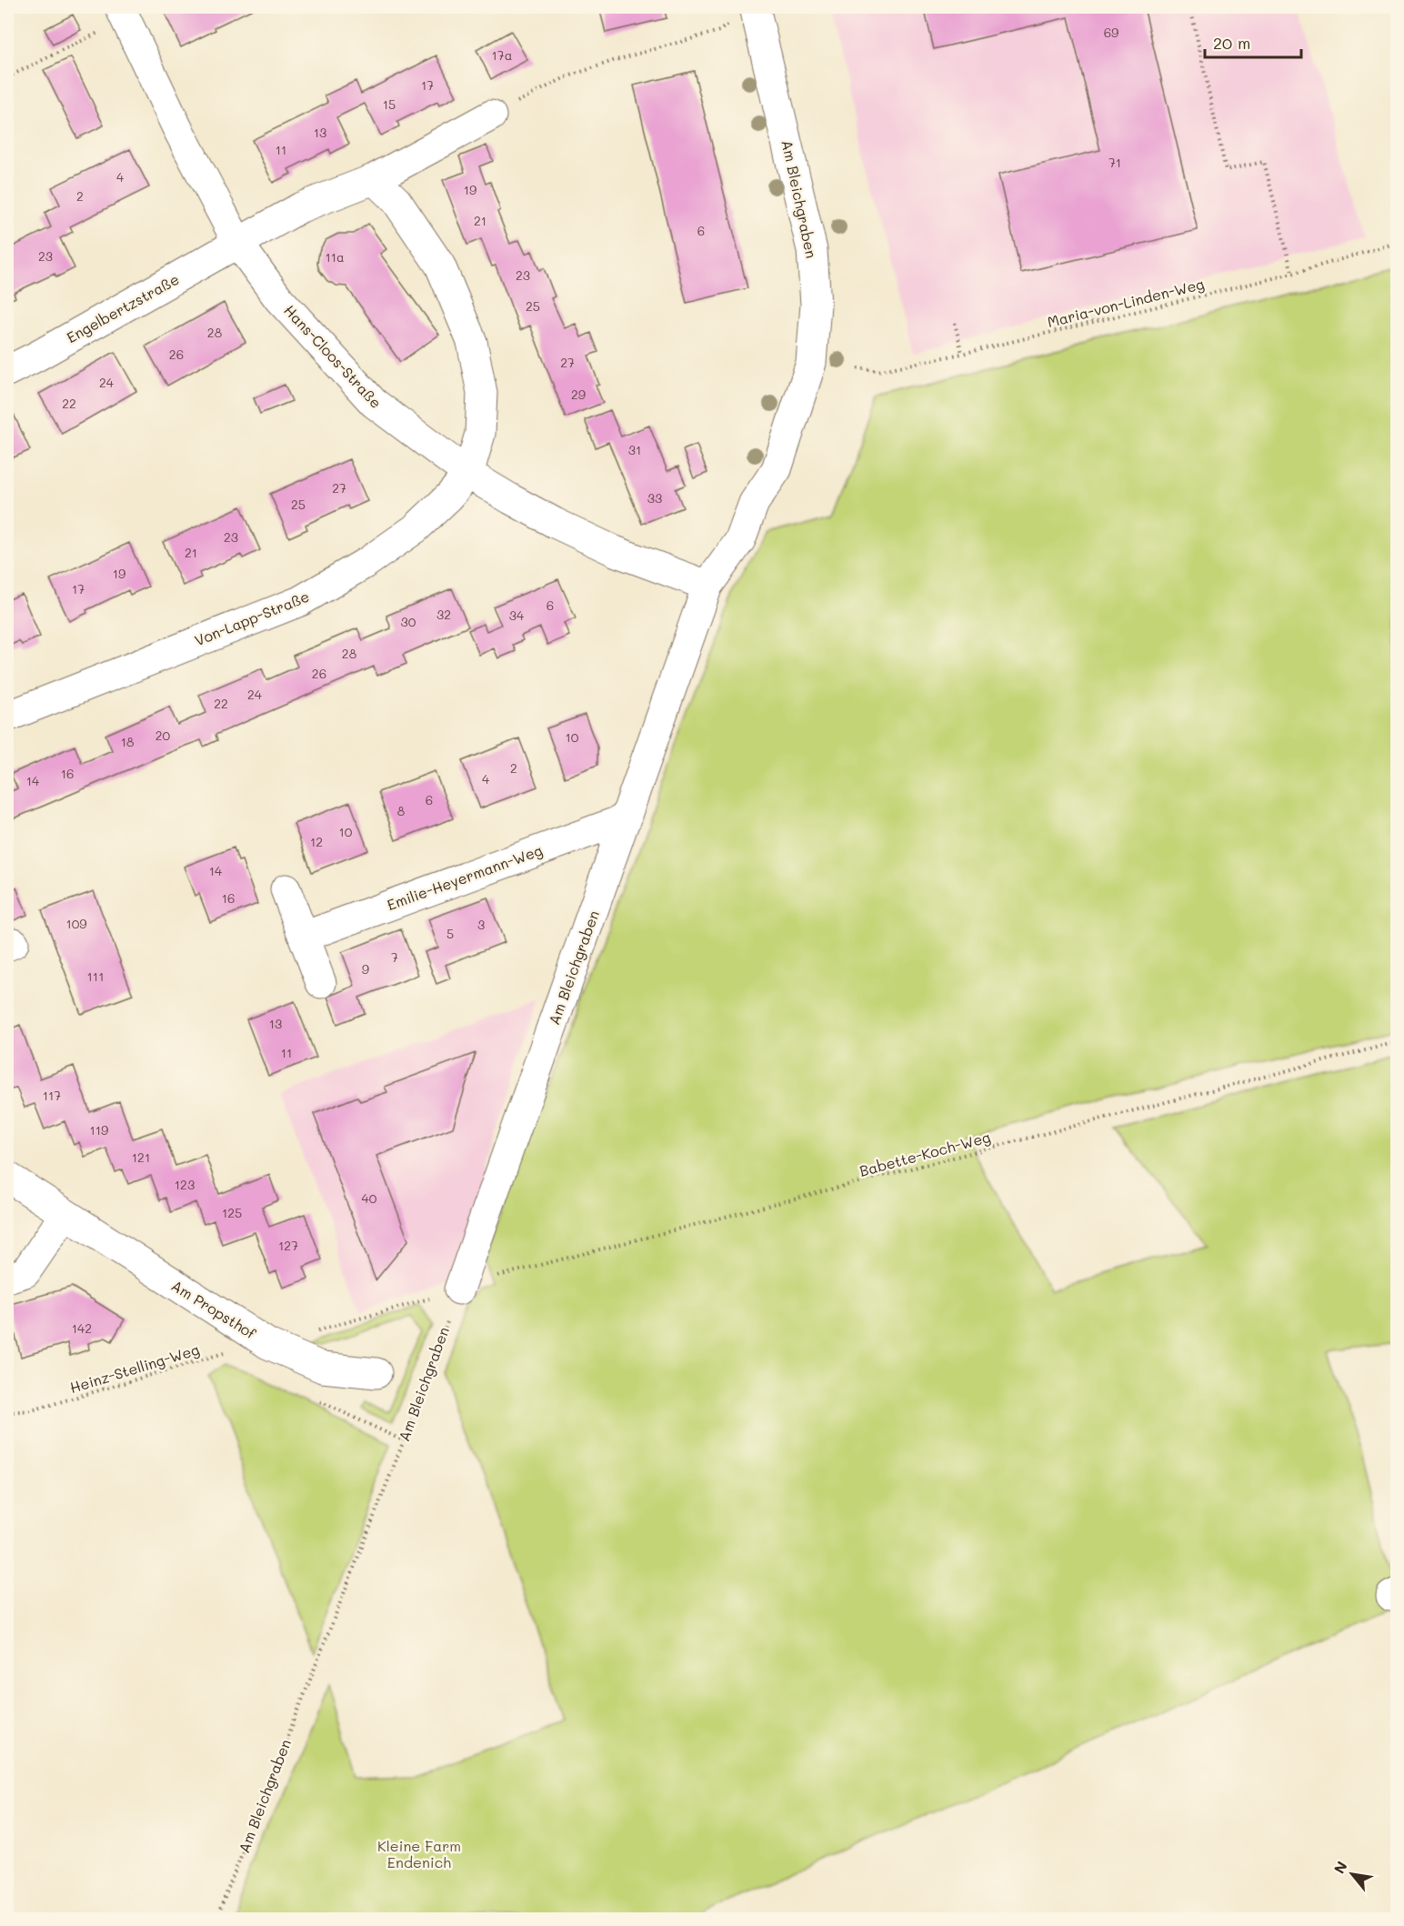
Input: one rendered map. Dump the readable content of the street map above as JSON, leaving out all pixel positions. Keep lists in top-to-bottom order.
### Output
{
  "streets": {
    "street": [
      "Am Bleichgraben",
      "Engelbertzstraße",
      "Hans-Cloos-Straße",
      "Von-Lapp-Straße",
      "Emilie-Heyermann-Weg",
      "Am Propsthof"
    ],
    "path": ["Maria-von-Linden-Weg", "Babette-Koch-Weg", "Heinz-Stelling-Weg"]
  },
  "crossings": [
    ["Am Bleichgraben", "Hans-Cloos-Straße"],
    ["Am Bleichgraben", "Emilie-Heyermann-Weg"],
    ["Am Bleichgraben", "Babette-Koch-Weg"],
    ["Engelbertzstraße", "Hans-Cloos-Straße"],
    ["Hans-Cloos-Straße", "Von-Lapp-Straße"],
    ["Am Propsthof", "Heinz-Stelling-Weg"]
  ],
  "parks": ["Kleine Farm Endenich"],
  "house_numbers": [
    "69",
    "17a",
    "17",
    "15",
    "13",
    "11",
    "71",
    "4",
    "19",
    "2",
    "21",
    "6",
    "23",
    "11a",
    "23",
    "25",
    "28",
    "26",
    "27",
    "24",
    "29",
    "22",
    "31",
    "27",
    "33",
    "25",
    "23",
    "21",
    "19",
    "17",
    "6",
    "32",
    "34",
    "30",
    "28",
    "26",
    "24",
    "22",
    "20",
    "10",
    "18",
    "2",
    "16",
    "4",
    "14",
    "6",
    "8",
    "10",
    "12",
    "14",
    "16",
    "109",
    "3",
    "5",
    "7",
    "9",
    "111",
    "13",
    "11",
    "117",
    "119",
    "121",
    "123",
    "40",
    "125",
    "127",
    "142"
  ],
  "scale_bar": "20 m",
  "north": "top left"
}
